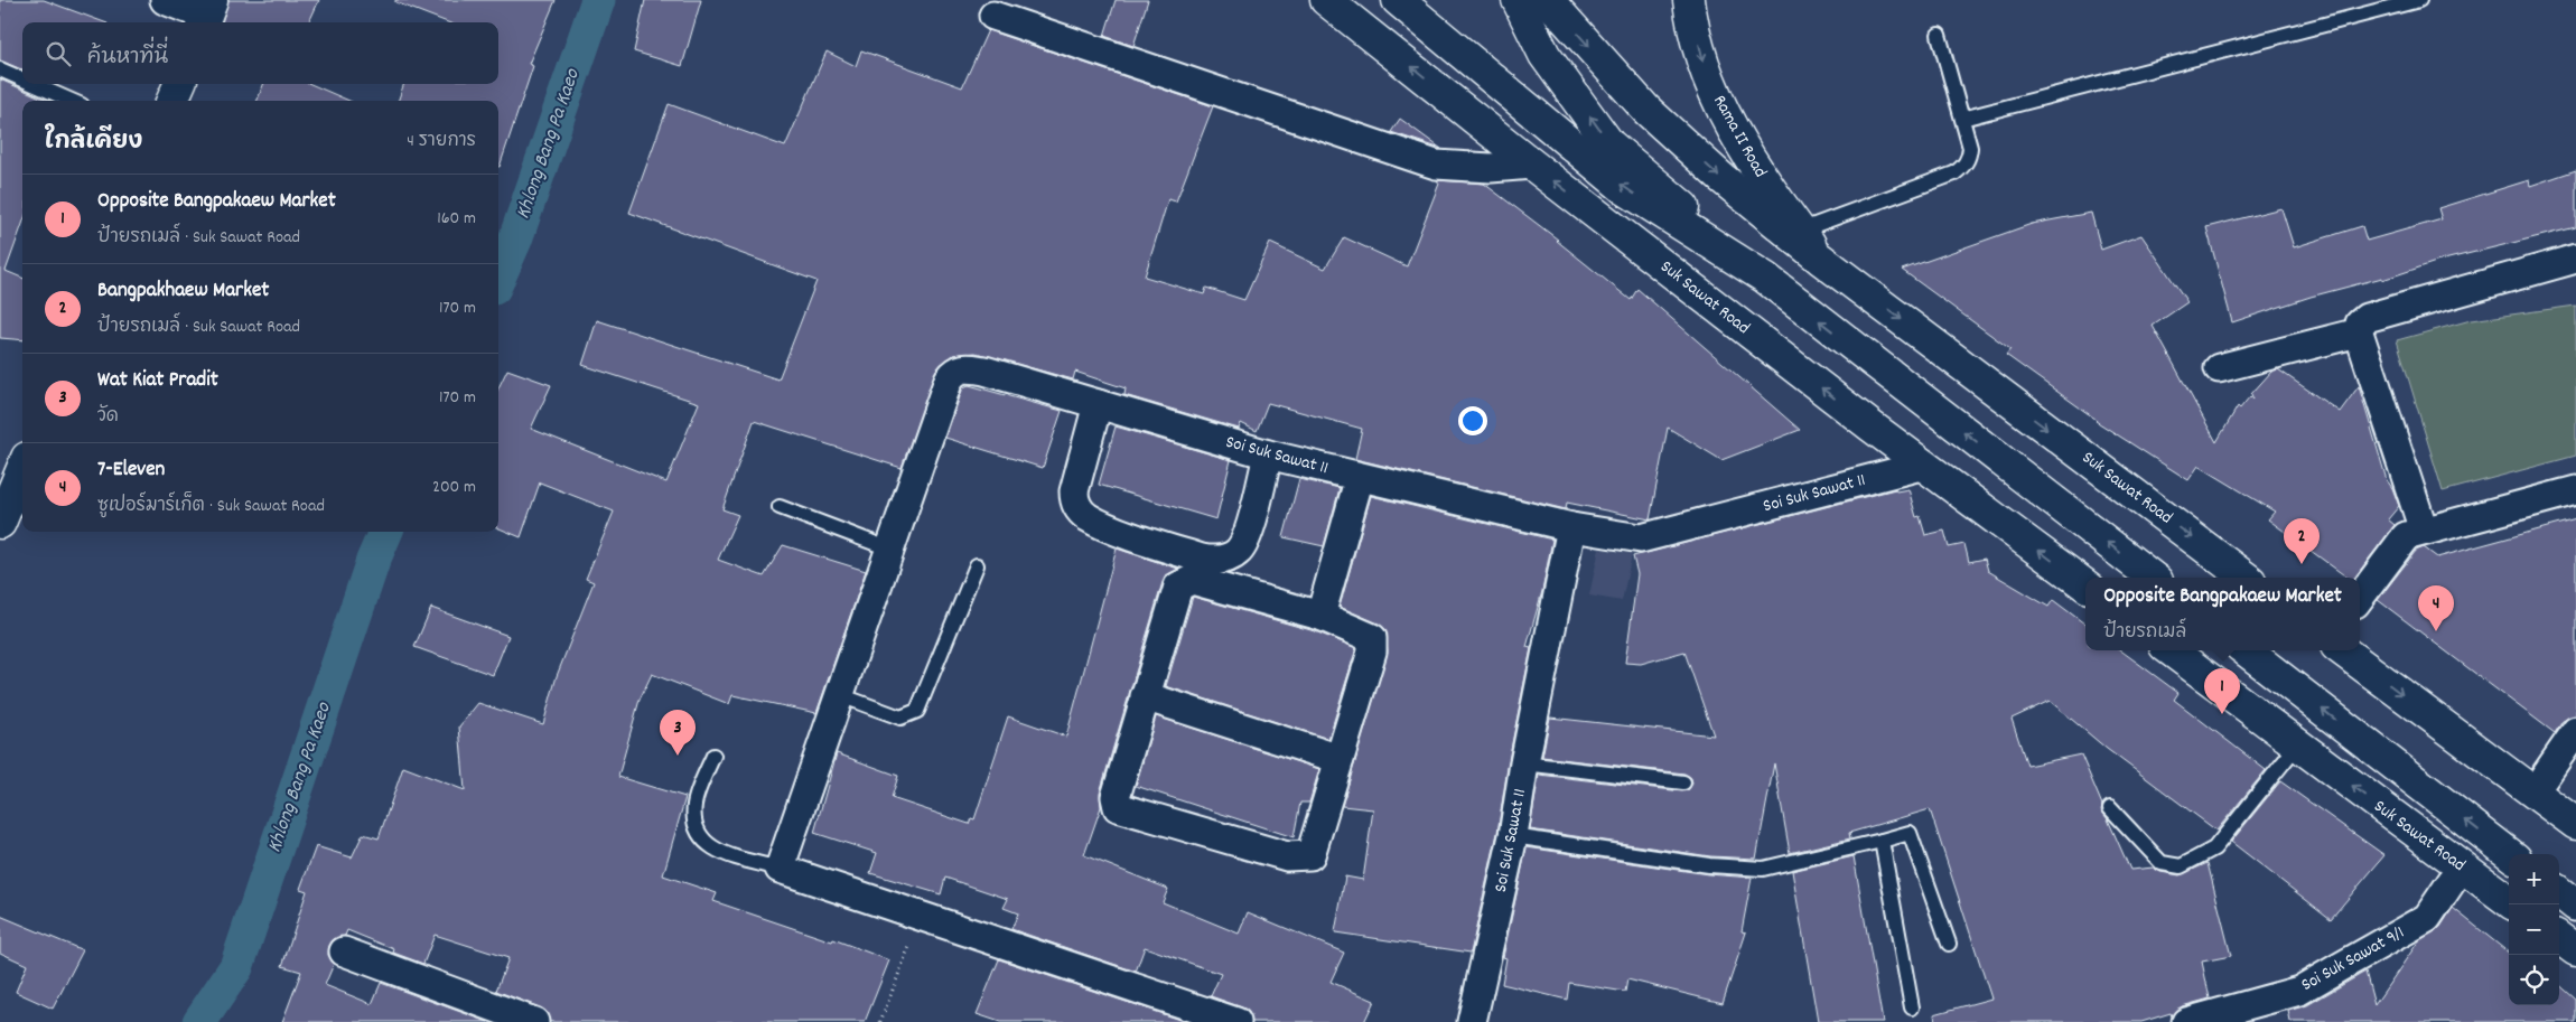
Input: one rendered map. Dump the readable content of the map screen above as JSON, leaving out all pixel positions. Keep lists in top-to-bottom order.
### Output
{
  "streets": {
    "main road": ["Rama II Road", "Suk Sawat Road"],
    "street": ["Soi Suk Sawat 11", "Soi Suk Sawat 9/1"]
  },
  "crossings": [
    ["Rama II Road", "Suk Sawat Road"],
    ["Suk Sawat Road", "Soi Suk Sawat 11"],
    ["Suk Sawat Road", "Soi Suk Sawat 9/1"]
  ],
  "water": ["Khlong Bang Pa Kaeo"],
  "page": {
    "search": "ค้นหาที่นี่",
    "heading": ["ใกล้เคียง", "4 รายการ"],
    "list": [
      {
        "mark": "1",
        "name": "Opposite Bangpakaew Market",
        "note": "ป้ายรถเมล์ · Suk Sawat Road",
        "value": "160 m"
      },
      {
        "mark": "2",
        "name": "Bangpakhaew Market",
        "note": "ป้ายรถเมล์ · Suk Sawat Road",
        "value": "170 m"
      },
      {
        "mark": "3",
        "name": "Wat Kiat Pradit",
        "note": "วัด",
        "value": "170 m"
      },
      {
        "mark": "4",
        "name": "7-Eleven",
        "note": "ซูเปอร์มาร์เก็ต · Suk Sawat Road",
        "value": "200 m"
      }
    ],
    "pins": [
      "2",
      "4",
      "1",
      "3"
    ],
    "popup": ["Opposite Bangpakaew Market", "ป้ายรถเมล์"],
    "map_buttons": ["+", "−"]
  }
}
